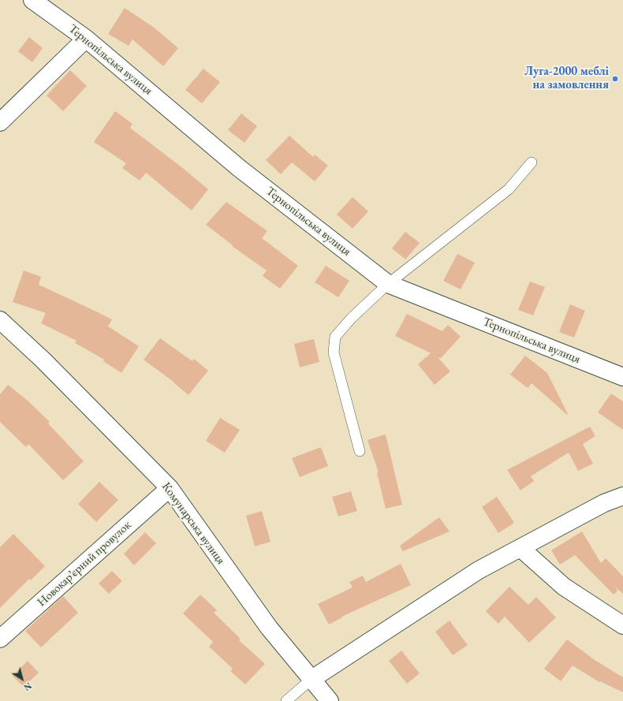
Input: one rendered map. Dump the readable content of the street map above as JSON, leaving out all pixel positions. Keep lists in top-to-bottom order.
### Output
{
  "streets": {
    "street": ["Тернопільська вулиця", "Комунарська вулиця", "Новокар’єрний провулок"]
  },
  "crossings": [
    ["Комунарська вулиця", "Новокар’єрний провулок"]
  ],
  "places": ["Луга-2000 меблі на замовлення"],
  "north": "bottom right"
}
